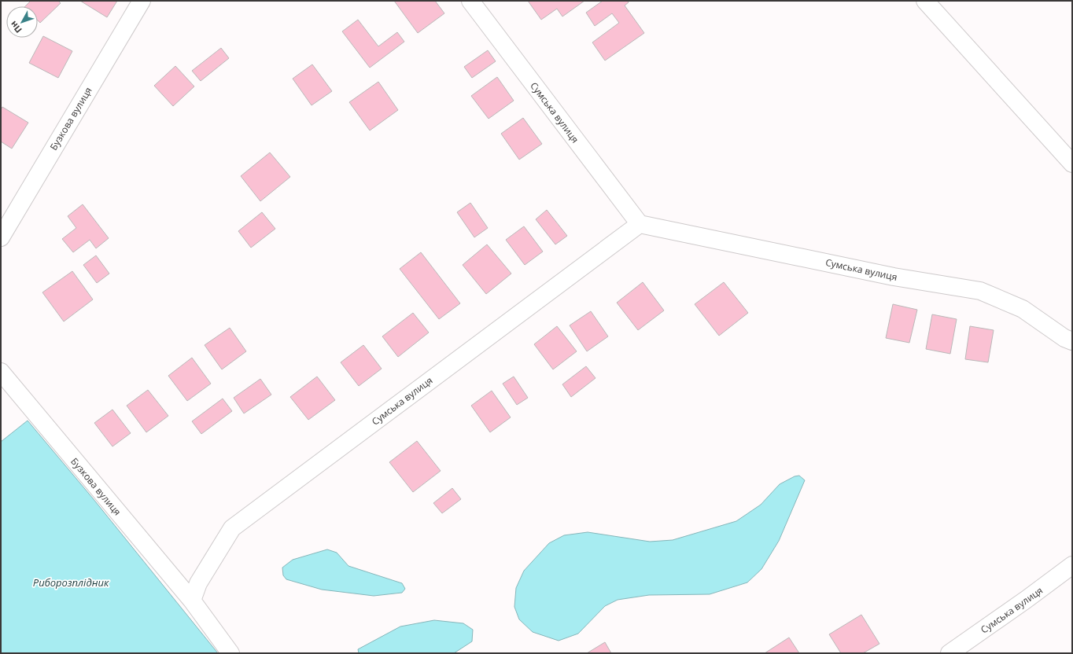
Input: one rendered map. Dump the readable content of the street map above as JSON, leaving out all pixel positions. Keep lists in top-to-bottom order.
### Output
{
  "streets": {
    "street": ["Сумська вулиця", "Бузкова вулиця"]
  },
  "crossings": [
    ["Сумська вулиця", "Бузкова вулиця"]
  ],
  "water": ["Риборозплідник"],
  "north": "bottom left"
}
